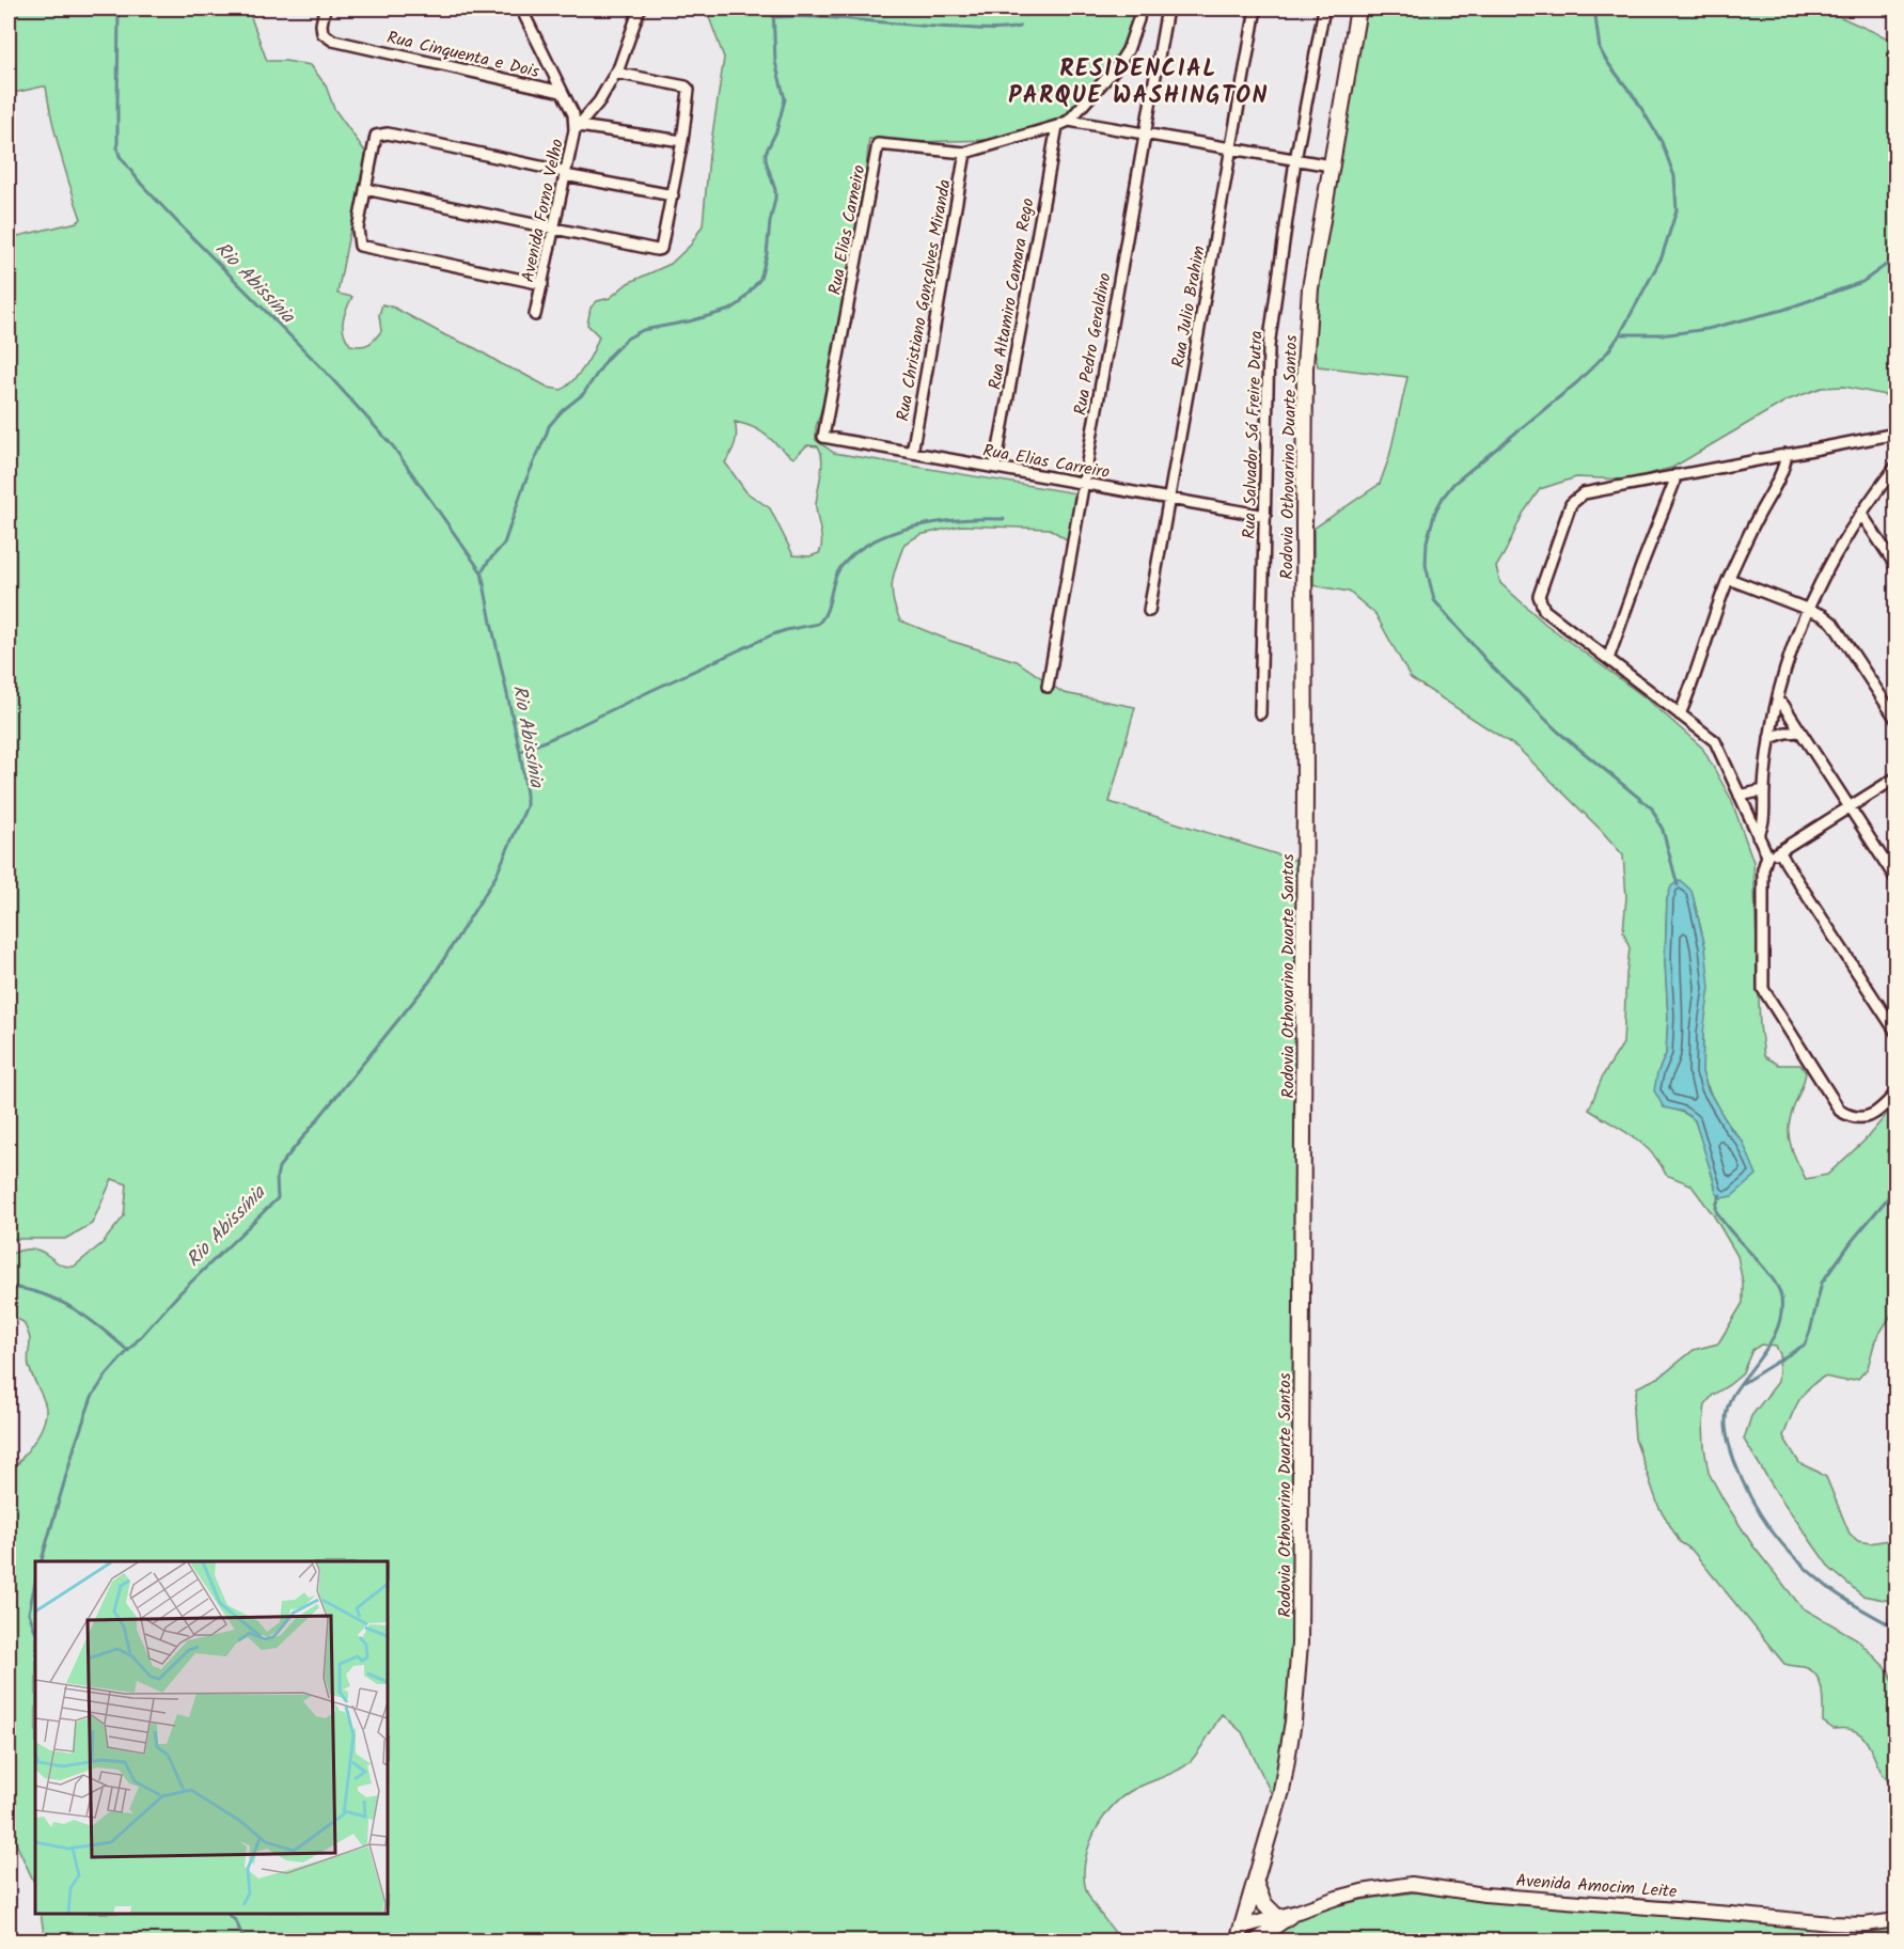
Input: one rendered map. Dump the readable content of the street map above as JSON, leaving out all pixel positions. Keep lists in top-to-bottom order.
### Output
{
  "streets": {
    "main road": ["Rodovia Othovarino Duarte Santos"],
    "street": [
      "Rua Cinquenta e Dois",
      "Avenida Forno Velho",
      "Rua Elias Carneiro",
      "Rua Altamiro Camara Rego",
      "Rua Christiano Gonçalves Miranda",
      "Rua Julio Brahim",
      "Rua Pedro Geraldino",
      "Rua Salvador Sá Freire Dutra",
      "Rua Elias Carreiro",
      "Avenida Amocim Leite"
    ]
  },
  "crossings": [
    ["Rua Cinquenta e Dois", "Avenida Forno Velho"],
    ["Rua Elias Carneiro", "Rua Altamiro Camara Rego"],
    ["Rua Elias Carneiro", "Rua Christiano Gonçalves Miranda"],
    ["Rua Elias Carneiro", "Rua Elias Carreiro"],
    ["Rua Altamiro Camara Rego", "Rua Elias Carreiro"],
    ["Rua Christiano Gonçalves Miranda", "Rua Elias Carreiro"],
    ["Rua Julio Brahim", "Rua Elias Carreiro"],
    ["Rua Pedro Geraldino", "Rua Elias Carreiro"],
    ["Rua Salvador Sá Freire Dutra", "Rua Elias Carreiro"],
    ["Rodovia Othovarino Duarte Santos", "Avenida Amocim Leite"]
  ],
  "districts": ["RESIDENCIAL PARQUE WASHINGTON"],
  "water": ["Rio Abissínia"]
}
